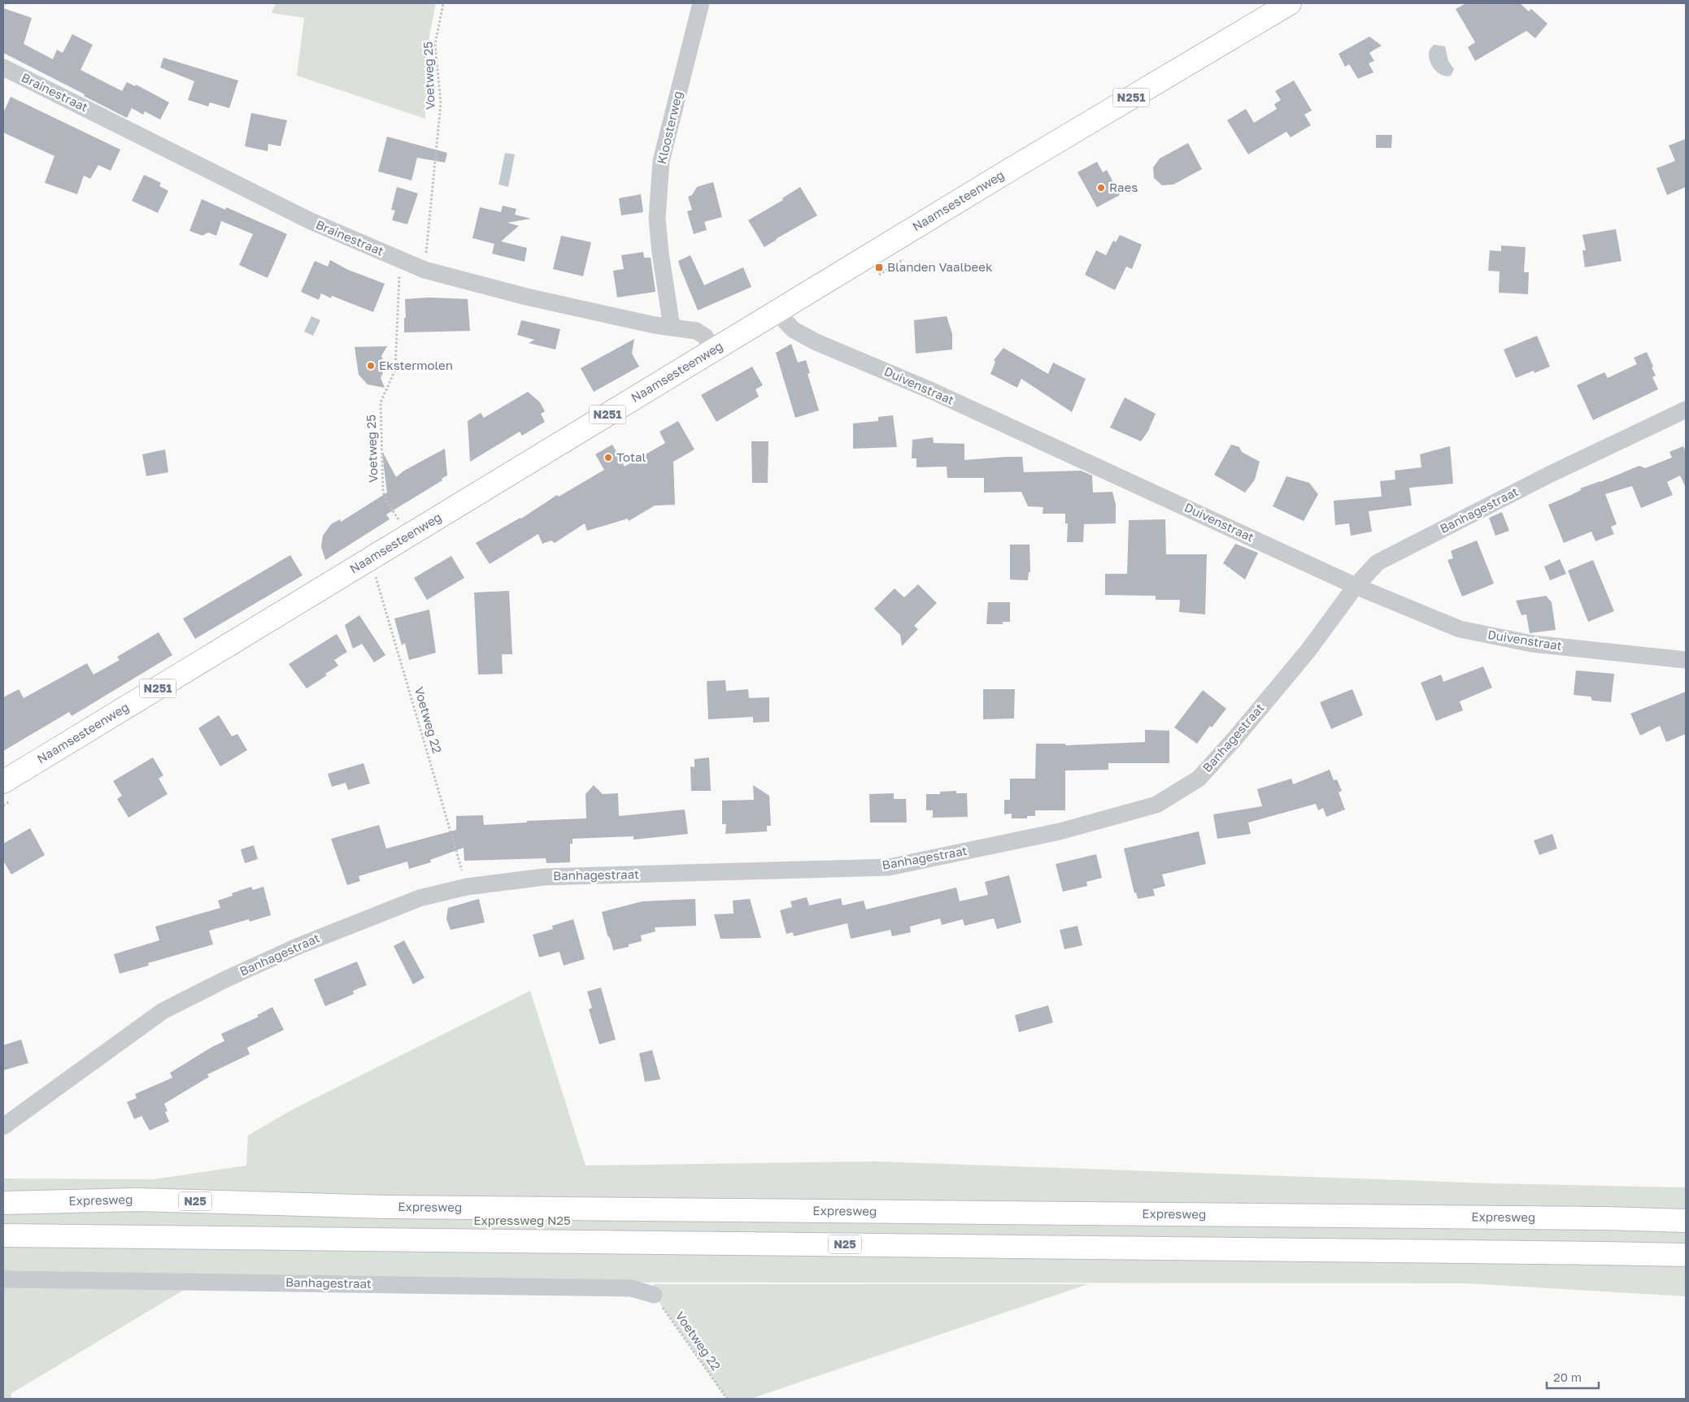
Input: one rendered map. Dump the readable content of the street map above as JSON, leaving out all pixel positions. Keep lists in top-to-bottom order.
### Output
{
  "streets": {
    "main road": [
      "N251",
      "Naamsesteenweg",
      "Expresweg",
      "N25"
    ],
    "street": [
      "Brainestraat",
      "Kloosterweg",
      "Duivenstraat",
      "Banhagestraat"
    ],
    "path": ["Voetweg 25", "Voetweg 22"]
  },
  "crossings": [
    ["Voetweg 25", "Brainestraat"],
    ["Voetweg 25", "Naamsesteenweg"],
    ["Brainestraat", "Kloosterweg"],
    ["Brainestraat", "Naamsesteenweg"],
    ["Naamsesteenweg", "Duivenstraat"],
    ["Naamsesteenweg", "Voetweg 22"],
    ["Duivenstraat", "Banhagestraat"],
    ["Banhagestraat", "Voetweg 22"]
  ],
  "parks": ["Expressweg N25"],
  "places": {
    "other": ["Raes", "Ekstermolen", "Total"],
    "transit": ["Blanden Vaalbeek"]
  },
  "scale_bar": "20 m"
}
